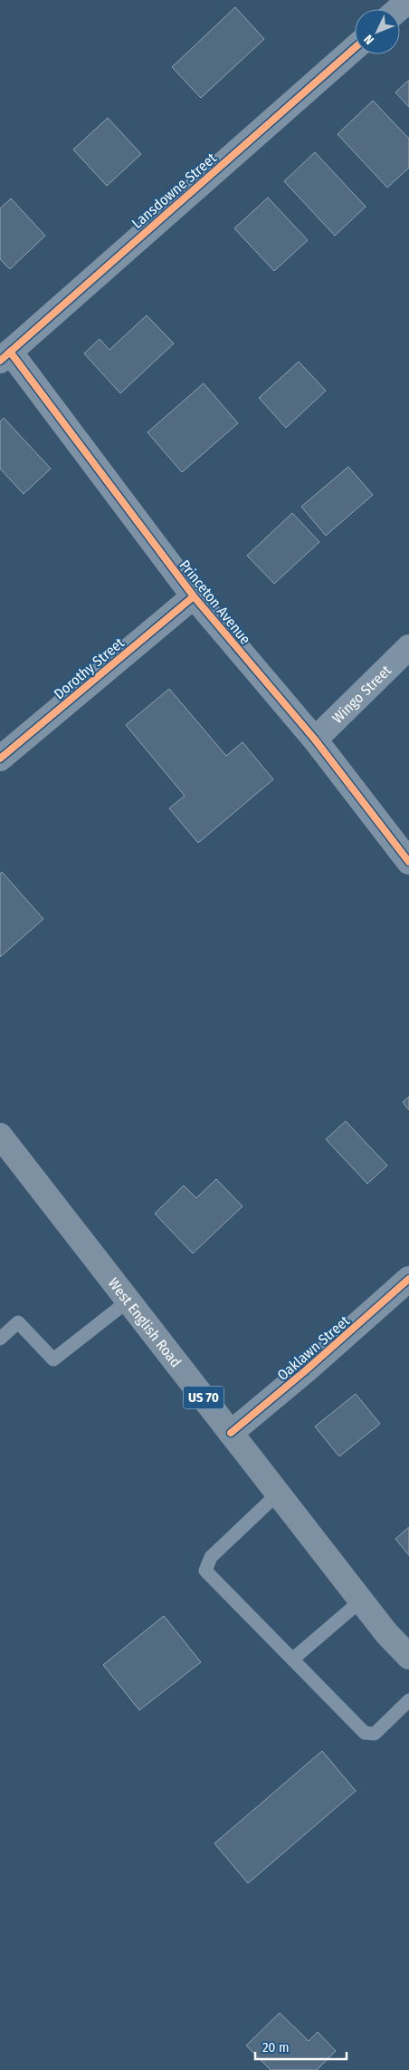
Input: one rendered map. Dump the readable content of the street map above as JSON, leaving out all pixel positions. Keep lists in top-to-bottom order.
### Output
{
  "streets": {
    "main road": ["West English Road", "US 70"],
    "street": [
      "Lansdowne Street",
      "Princeton Avenue",
      "Dorothy Street",
      "Wingo Street",
      "Oaklawn Street"
    ]
  },
  "crossings": [
    ["Lansdowne Street", "Princeton Avenue"],
    ["Princeton Avenue", "Dorothy Street"],
    ["Princeton Avenue", "Wingo Street"],
    ["West English Road", "Oaklawn Street"]
  ],
  "scale_bar": "20 m",
  "north": "bottom left"
}
